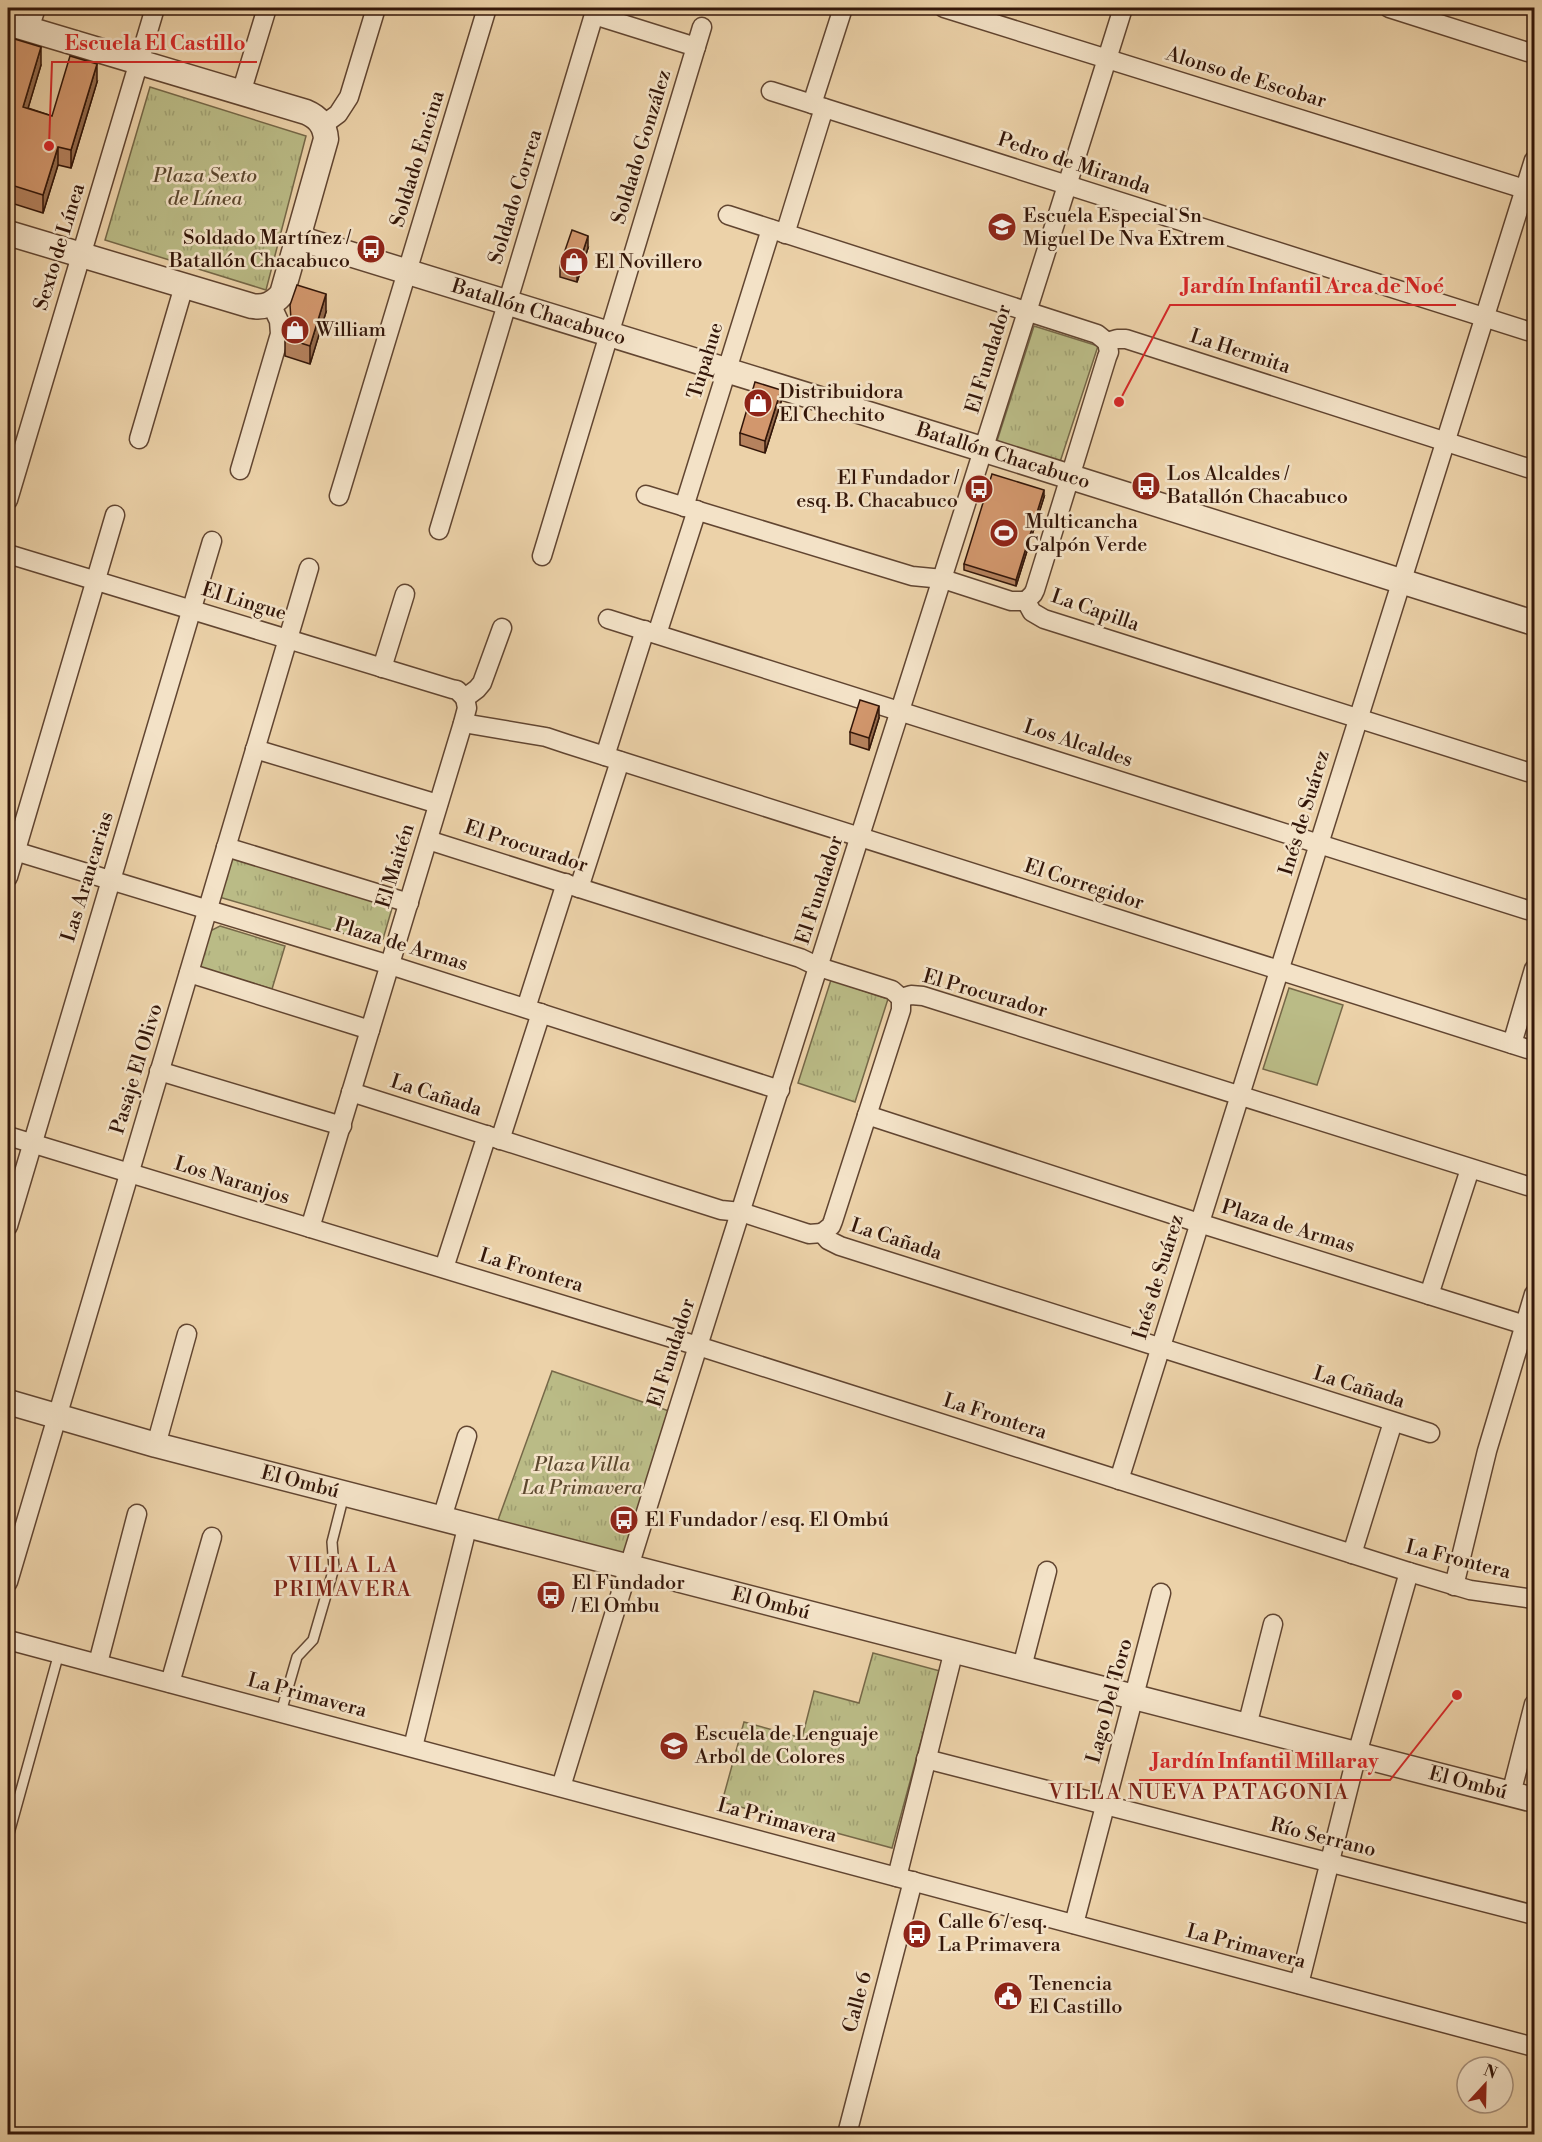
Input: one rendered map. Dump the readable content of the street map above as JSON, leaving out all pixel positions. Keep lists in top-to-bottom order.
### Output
{
  "streets": {
    "street": [
      "Alonso de Escobar",
      "Soldado González",
      "Soldado Encina",
      "Pedro de Miranda",
      "Soldado Correa",
      "Sexto de Línea",
      "Batallón Chacabuco",
      "La Hermita",
      "El Fundador",
      "Tupahue",
      "El Lingue",
      "La Capilla",
      "Los Alcaldes",
      "Inés de Suárez",
      "El Procurador",
      "El Maitén",
      "Las Araucarias",
      "El Corregidor",
      "Plaza de Armas",
      "Pasaje El Olivo",
      "La Cañada",
      "Los Naranjos",
      "La Frontera",
      "El Ombú",
      "La Primavera",
      "Lago Del Toro",
      "Río Serrano",
      "Calle 6"
    ]
  },
  "crossings": [
    ["Alonso de Escobar", "El Fundador"],
    ["Alonso de Escobar", "Inés de Suárez"],
    ["Soldado González", "Soldado Correa"],
    ["Soldado González", "Batallón Chacabuco"],
    ["Soldado Encina", "Batallón Chacabuco"],
    ["Pedro de Miranda", "El Fundador"],
    ["Pedro de Miranda", "Tupahue"],
    ["Pedro de Miranda", "Inés de Suárez"],
    ["Soldado Correa", "Batallón Chacabuco"],
    ["Batallón Chacabuco", "El Fundador"],
    ["Batallón Chacabuco", "Tupahue"],
    ["Batallón Chacabuco", "Inés de Suárez"],
    ["La Hermita", "El Fundador"],
    ["La Hermita", "Tupahue"],
    ["La Hermita", "Inés de Suárez"],
    ["El Fundador", "La Capilla"],
    ["El Fundador", "Los Alcaldes"],
    ["El Fundador", "El Procurador"],
    ["El Fundador", "El Corregidor"],
    ["El Fundador", "Plaza de Armas"],
    ["El Fundador", "La Cañada"],
    ["El Fundador", "La Frontera"],
    ["El Fundador", "El Ombú"],
    ["El Fundador", "La Primavera"],
    ["Tupahue", "La Capilla"],
    ["Tupahue", "Los Alcaldes"],
    ["Tupahue", "El Procurador"],
    ["Tupahue", "El Corregidor"],
    ["Tupahue", "Plaza de Armas"],
    ["Tupahue", "La Cañada"],
    ["Tupahue", "Los Naranjos"],
    ["Tupahue", "La Frontera"],
    ["El Lingue", "El Maitén"],
    ["El Lingue", "Las Araucarias"],
    ["El Lingue", "Pasaje El Olivo"],
    ["La Capilla", "Inés de Suárez"],
    ["Los Alcaldes", "Inés de Suárez"],
    ["Inés de Suárez", "El Procurador"],
    ["Inés de Suárez", "El Corregidor"],
    ["Inés de Suárez", "Plaza de Armas"],
    ["Inés de Suárez", "La Cañada"],
    ["Inés de Suárez", "La Frontera"],
    ["El Procurador", "El Maitén"],
    ["El Maitén", "Plaza de Armas"],
    ["El Maitén", "La Cañada"],
    ["El Maitén", "Los Naranjos"],
    ["Las Araucarias", "Plaza de Armas"],
    ["Las Araucarias", "Los Naranjos"],
    ["Plaza de Armas", "Pasaje El Olivo"],
    ["Pasaje El Olivo", "Los Naranjos"],
    ["Pasaje El Olivo", "El Ombú"],
    ["Los Naranjos", "La Frontera"],
    ["El Ombú", "Lago Del Toro"],
    ["El Ombú", "Calle 6"],
    ["La Primavera", "Lago Del Toro"],
    ["La Primavera", "Calle 6"],
    ["Lago Del Toro", "Río Serrano"],
    ["Río Serrano", "Calle 6"]
  ],
  "districts": ["VILLA LA PRIMAVERA", "VILLA NUEVA PATAGONIA"],
  "parks": ["Plaza Sexto de Línea", "Plaza Villa La Primavera"],
  "places": {
    "other": ["Escuela El Castillo", "Jardín Infantil Arca de Noé", "Jardín Infantil Millaray"],
    "school or university": ["Escuela Especial Sn Miguel De Nva Extrem", "Escuela de Lenguaje Arbol de Colores"],
    "bus stop": [
      "Soldado Martínez / Batallón Chacabuco",
      "Los Alcaldes / Batallón Chacabuco",
      "El Fundador / esq. B. Chacabuco",
      "El Fundador / esq. El Ombú",
      "El Fundador / El Ombu",
      "Calle 6 / esq. La Primavera"
    ],
    "shop": ["El Novillero", "William", "Distribuidora El Chechito"],
    "sports": ["Multicancha Galpón Verde"],
    "public building": ["Tenencia El Castillo"]
  },
  "north": "top"
}
